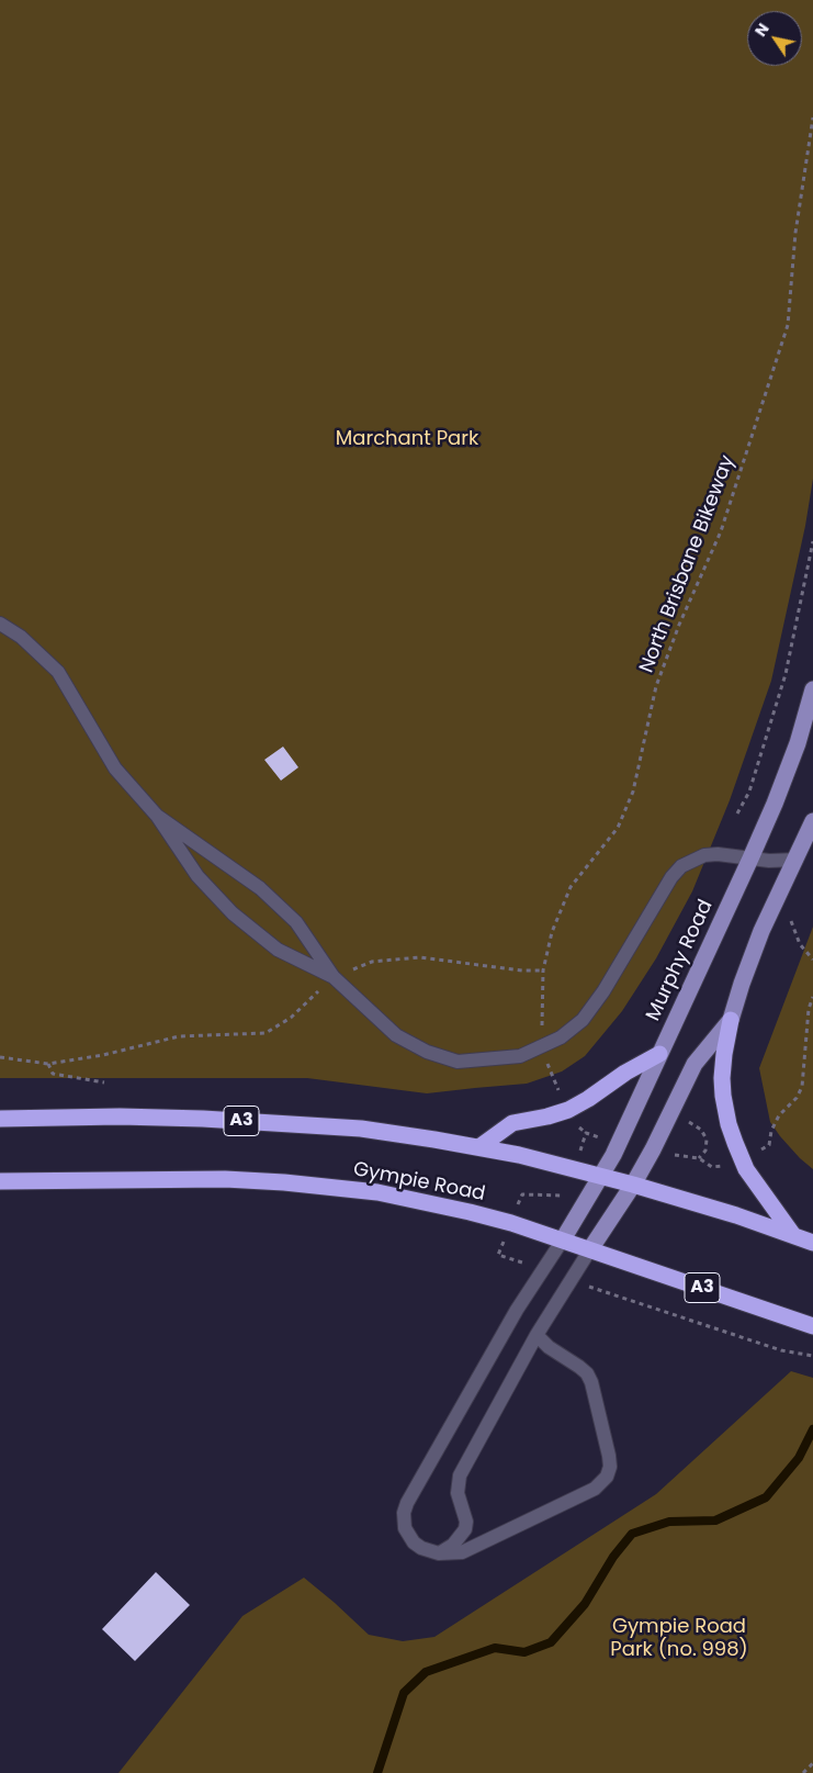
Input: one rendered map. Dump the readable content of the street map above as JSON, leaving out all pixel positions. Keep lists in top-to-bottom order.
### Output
{
  "streets": {
    "highway": ["A3", "Gympie Road"],
    "main road": ["Murphy Road"],
    "path": ["North Brisbane Bikeway"]
  },
  "crossings": [
    ["Murphy Road", "A3"],
    ["Murphy Road", "Gympie Road"]
  ],
  "parks": ["Marchant Park", "Gympie Road Park (no. 998)"],
  "north": "top left"
}
